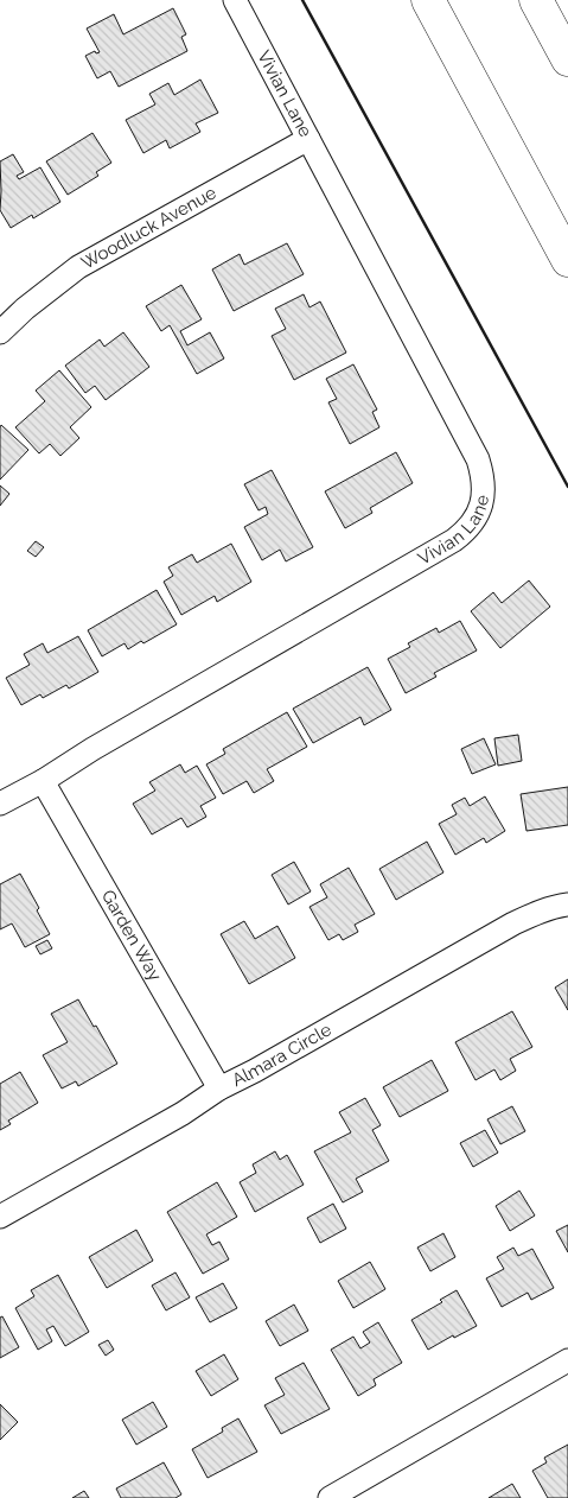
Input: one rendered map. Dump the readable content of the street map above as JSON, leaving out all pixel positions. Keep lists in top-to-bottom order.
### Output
{
  "streets": {
    "street": [
      "Vivian Lane",
      "Woodluck Avenue",
      "Garden Way",
      "Almara Circle"
    ]
  },
  "crossings": [
    ["Vivian Lane", "Woodluck Avenue"],
    ["Vivian Lane", "Garden Way"],
    ["Garden Way", "Almara Circle"]
  ]
}
